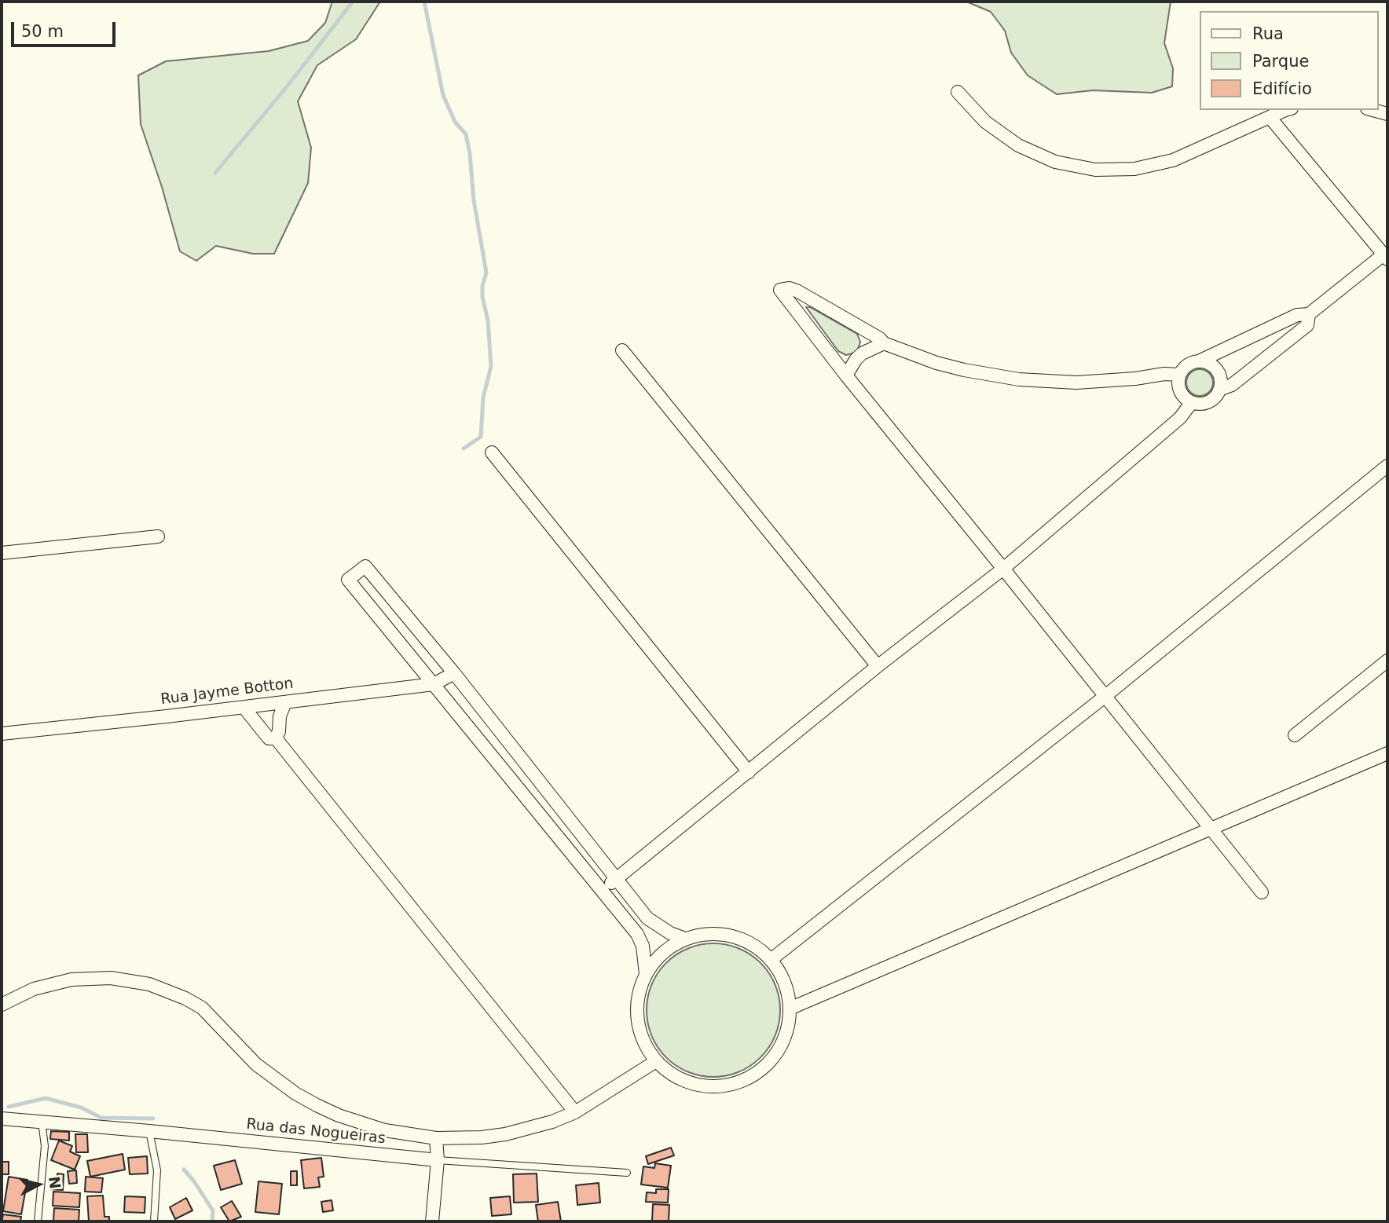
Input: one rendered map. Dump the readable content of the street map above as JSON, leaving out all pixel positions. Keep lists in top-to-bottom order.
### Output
{
  "streets": {
    "street": ["Rua Jayme Botton", "Rua das Nogueiras"]
  },
  "legend": ["Rua", "Parque", "Edifício"],
  "scale_bar": "50 m",
  "north": "right"
}
